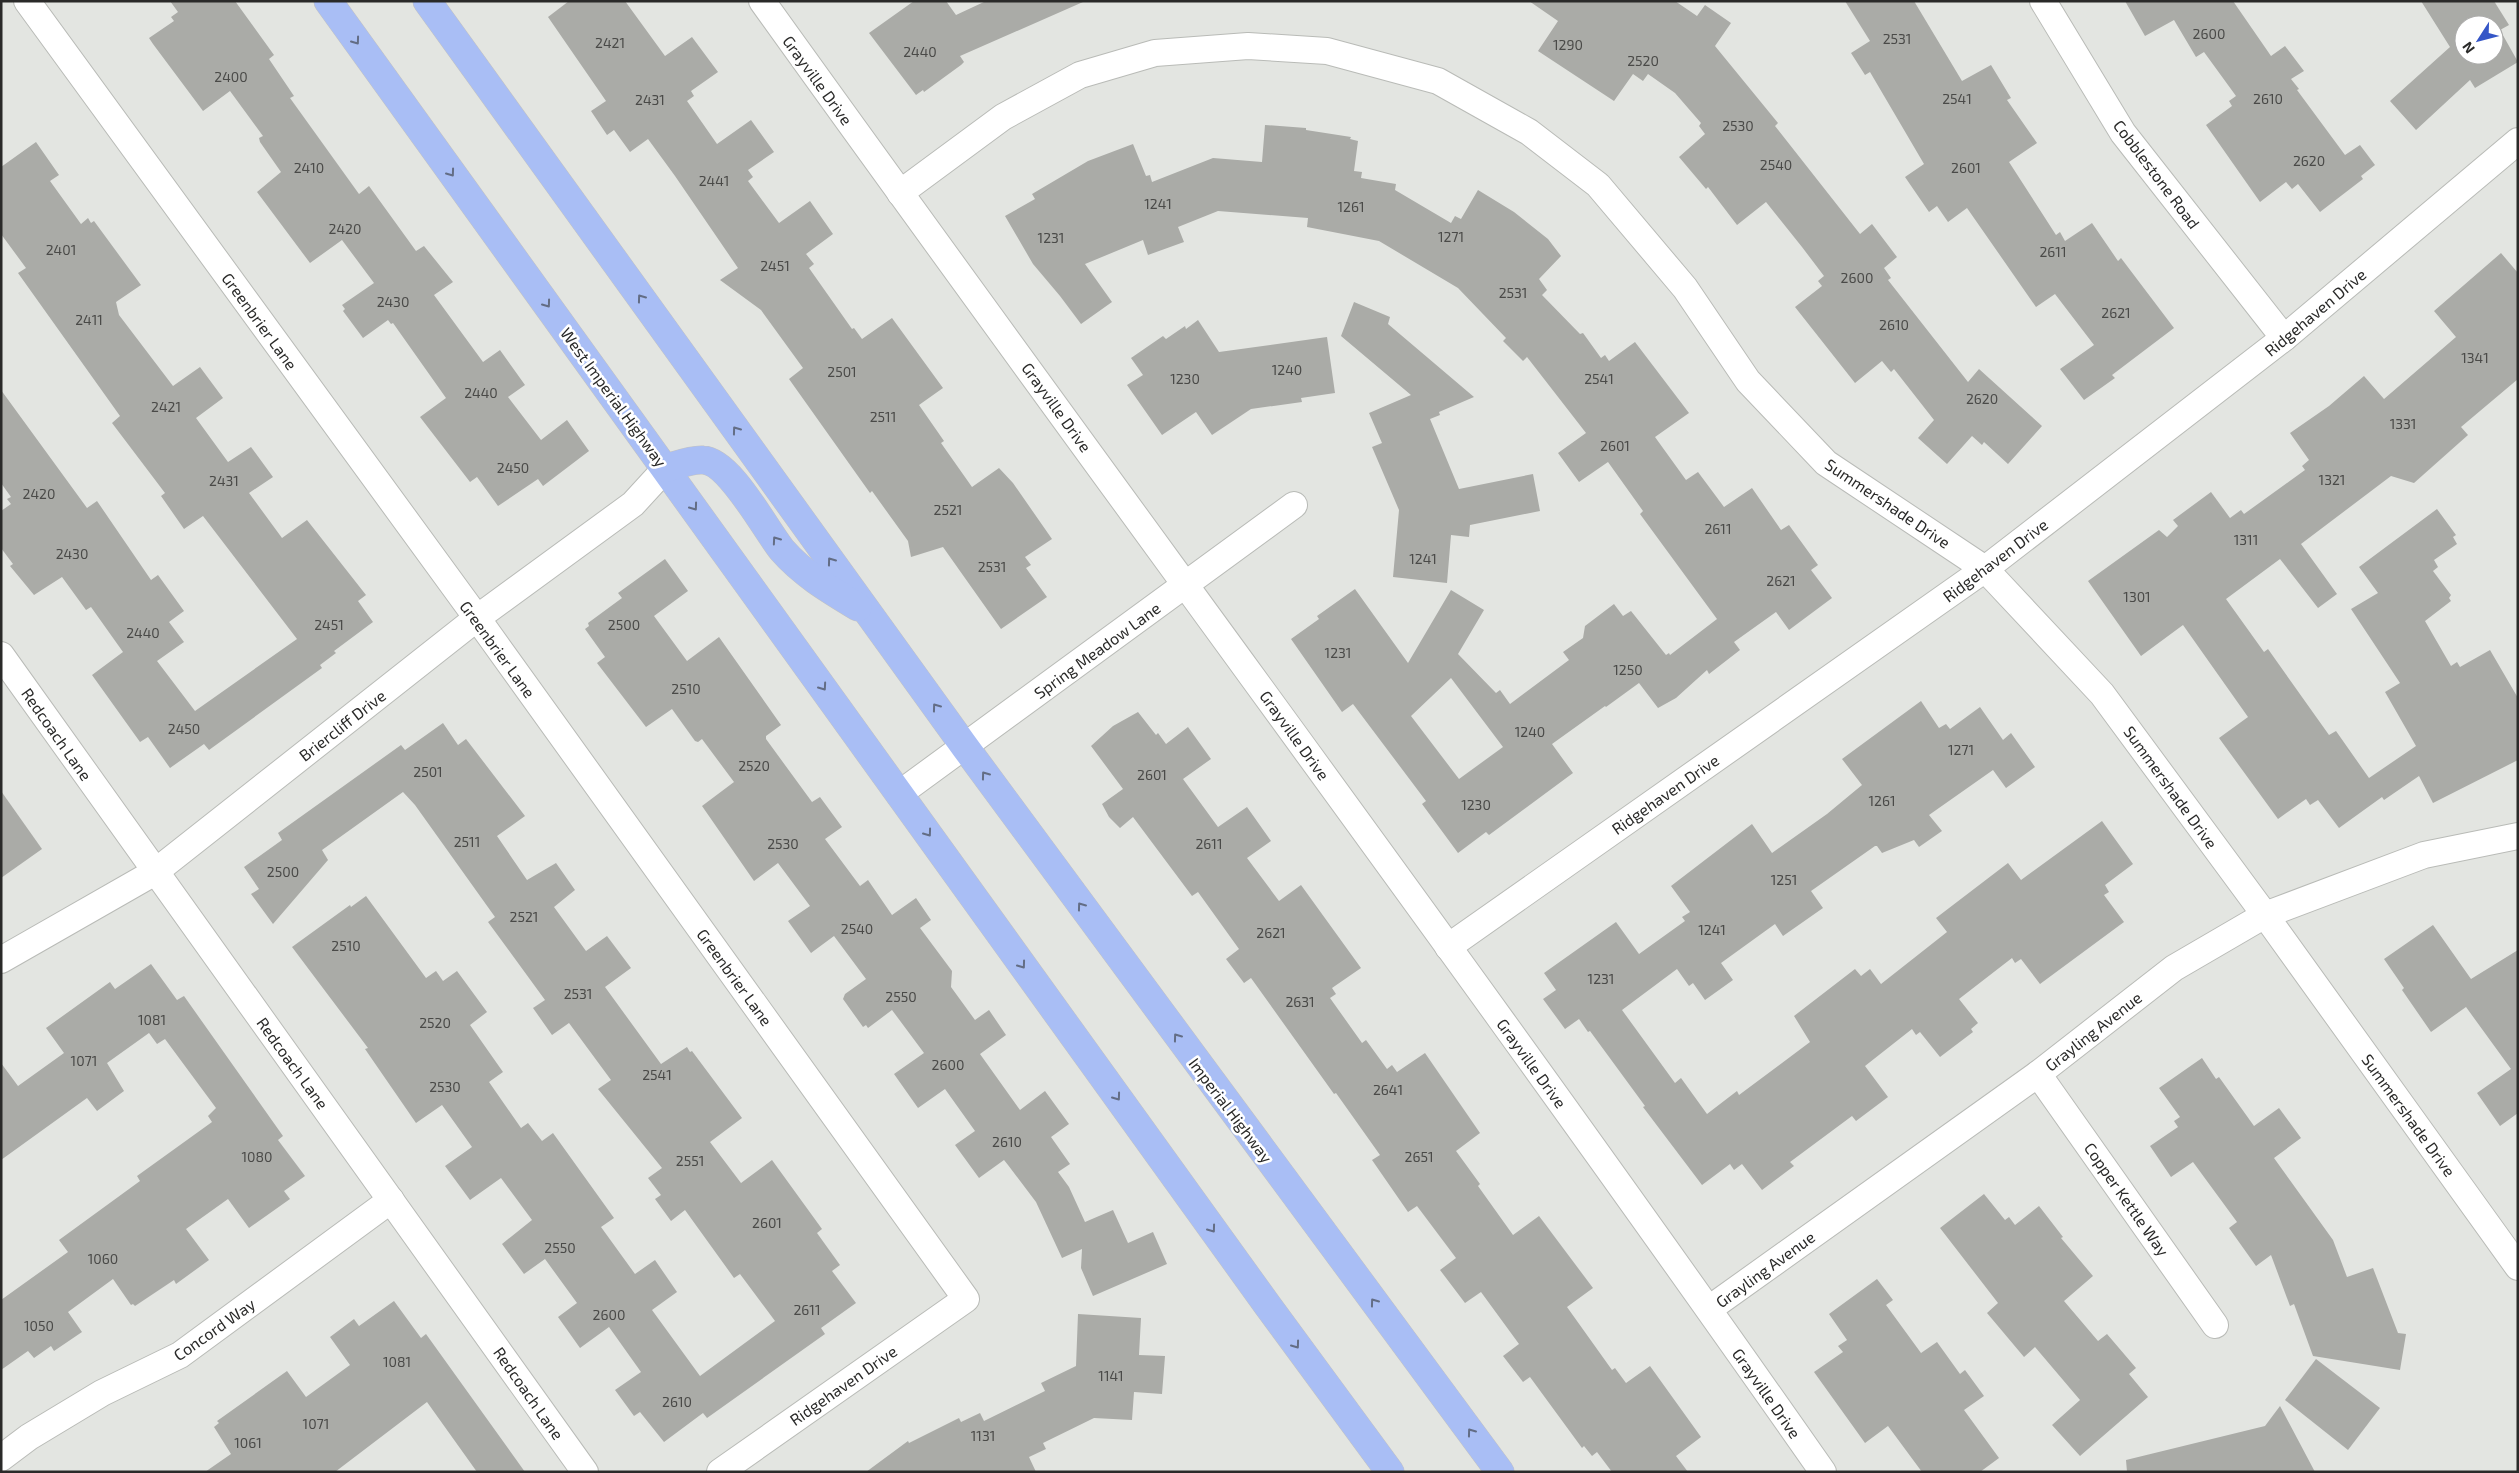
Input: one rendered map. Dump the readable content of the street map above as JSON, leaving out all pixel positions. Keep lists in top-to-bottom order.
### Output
{
  "streets": {
    "main road": ["West Imperial Highway", "Imperial Highway"],
    "street": [
      "Grayville Drive",
      "Cobblestone Road",
      "Ridgehaven Drive",
      "Greenbrier Lane",
      "Summershade Drive",
      "Spring Meadow Lane",
      "Briercliff Drive",
      "Redcoach Lane",
      "Grayling Avenue",
      "Copper Kettle Way",
      "Concord Way"
    ]
  },
  "crossings": [
    ["Grayville Drive", "Ridgehaven Drive"],
    ["Grayville Drive", "Summershade Drive"],
    ["Grayville Drive", "Spring Meadow Lane"],
    ["Grayville Drive", "Grayling Avenue"],
    ["Cobblestone Road", "Ridgehaven Drive"],
    ["Ridgehaven Drive", "Greenbrier Lane"],
    ["Ridgehaven Drive", "Summershade Drive"],
    ["Greenbrier Lane", "Briercliff Drive"],
    ["West Imperial Highway", "Spring Meadow Lane"],
    ["West Imperial Highway", "Briercliff Drive"],
    ["Summershade Drive", "Grayling Avenue"],
    ["Spring Meadow Lane", "Imperial Highway"],
    ["Briercliff Drive", "Redcoach Lane"],
    ["Redcoach Lane", "Concord Way"],
    ["Grayling Avenue", "Copper Kettle Way"]
  ],
  "house_numbers": [
    "2600",
    "2531",
    "2421",
    "1290",
    "2440",
    "2520",
    "2400",
    "2541",
    "2610",
    "2431",
    "2530",
    "2620",
    "2540",
    "2410",
    "2601",
    "2441",
    "1241",
    "1261",
    "2420",
    "1271",
    "1231",
    "2401",
    "2611",
    "2451",
    "2600",
    "2531",
    "2430",
    "2621",
    "2411",
    "2610",
    "1341",
    "1240",
    "2501",
    "1230",
    "2541",
    "2440",
    "2620",
    "2421",
    "2511",
    "1331",
    "2601",
    "2450",
    "1321",
    "2431",
    "2420",
    "2521",
    "2611",
    "1311",
    "2430",
    "1241",
    "2531",
    "2621",
    "1301",
    "2451",
    "2500",
    "2440",
    "1231",
    "1250",
    "2510",
    "2450",
    "1240",
    "1271",
    "2520",
    "2501",
    "2601",
    "1261",
    "1230",
    "2511",
    "2530",
    "2611",
    "2500",
    "1251",
    "2521",
    "2540",
    "1241",
    "2621",
    "2510",
    "1231",
    "2531",
    "2550",
    "2631",
    "1081",
    "2520",
    "1071",
    "2600",
    "2541",
    "2530",
    "2641",
    "2610",
    "1080",
    "2651",
    "2551",
    "2601",
    "2550",
    "1060",
    "2611",
    "2600",
    "1050",
    "1081",
    "1141",
    "2610",
    "1071",
    "1131",
    "1061"
  ],
  "north": "bottom left"
}
